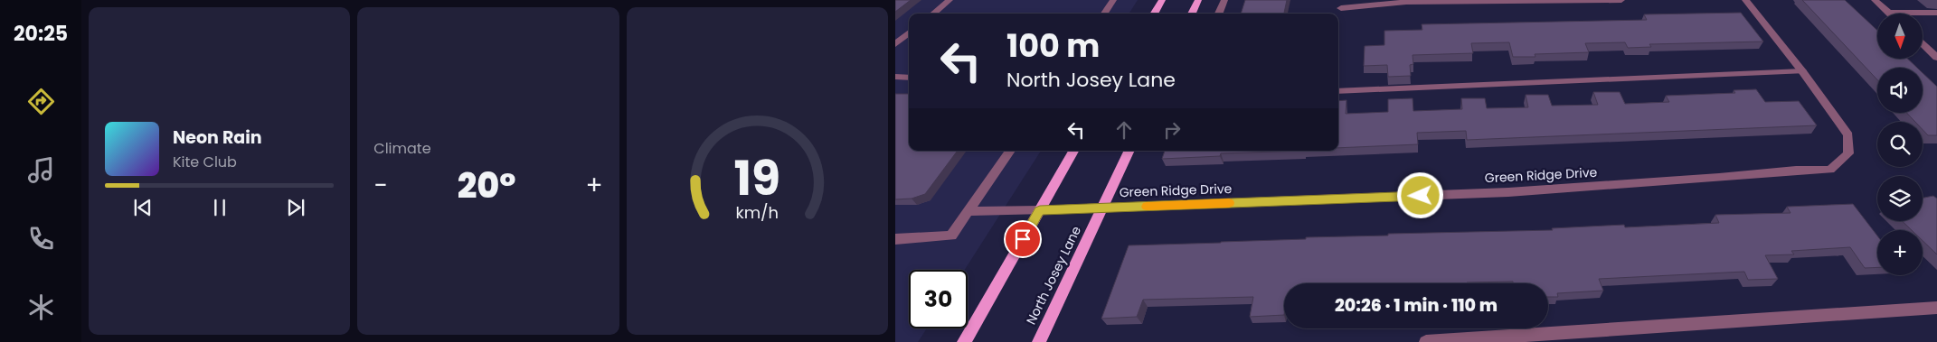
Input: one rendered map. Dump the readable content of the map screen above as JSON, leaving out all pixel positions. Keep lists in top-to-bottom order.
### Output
{
  "streets": {
    "main road": ["North Josey Lane"],
    "street": ["Green Ridge Drive"]
  },
  "crossings": [
    ["Green Ridge Drive", "North Josey Lane"]
  ],
  "north": "bottom",
  "page": {
    "tabs": "20:25",
    "tile": "Climate",
    "map_buttons": "+",
    "turn": ["100 m", "North Josey Lane"],
    "song": ["Neon Rain", "Kite Club"],
    "heat": ["−", "20°", "+"],
    "limit": "30",
    "trip": "20:26 · 1 min · 110 m",
    "gauge": ["19", "km/h"]
  }
}
